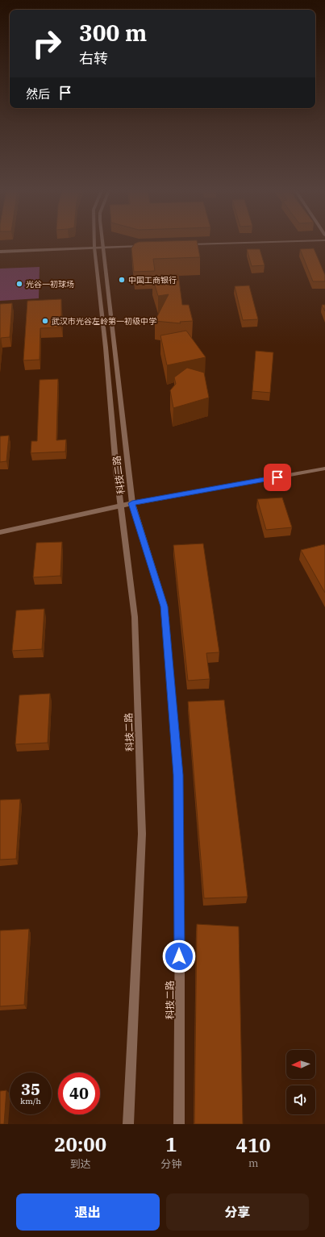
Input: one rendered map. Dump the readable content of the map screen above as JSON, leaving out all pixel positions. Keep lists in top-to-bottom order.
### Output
{
  "streets": {
    "street": ["科技二路"]
  },
  "places": ["中国工商银行", "光谷一初球场", "武汉市光谷左岭第一初级中学"],
  "north": "left",
  "page": {
    "turn": ["300 m", "右转"],
    "then": "然后",
    "speed": "35 km/h",
    "limit": "40",
    "eta": [
      "20:00",
      "到达",
      "1",
      "分钟",
      "410",
      "m"
    ],
    "buttons": ["退出", "分享"]
  }
}
